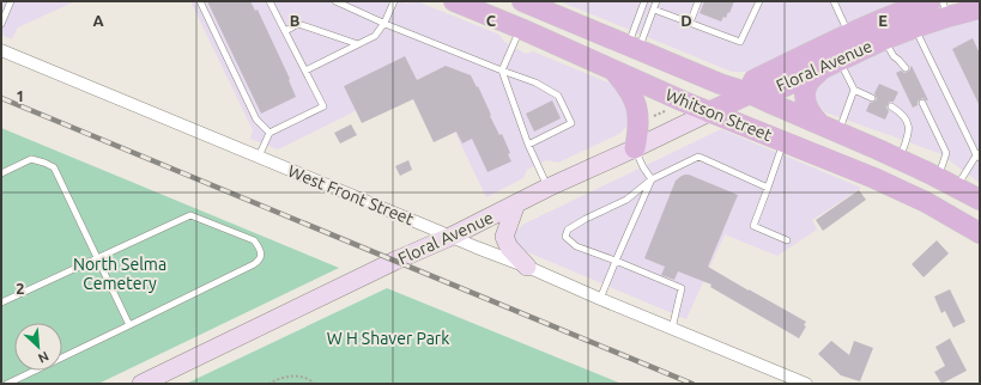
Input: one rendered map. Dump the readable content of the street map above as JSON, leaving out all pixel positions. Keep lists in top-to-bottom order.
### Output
{
  "streets": {
    "main road": ["Floral Avenue", "Whitson Street"],
    "street": ["West Front Street"]
  },
  "crossings": [
    ["Floral Avenue", "Whitson Street"],
    ["Floral Avenue", "West Front Street"]
  ],
  "parks": ["North Selma Cemetery", "W H Shaver Park"],
  "north": "bottom right",
  "grid": {
    "columns": [
      "A",
      "B",
      "C",
      "D",
      "E"
    ],
    "rows": ["1", "2"]
  }
}
